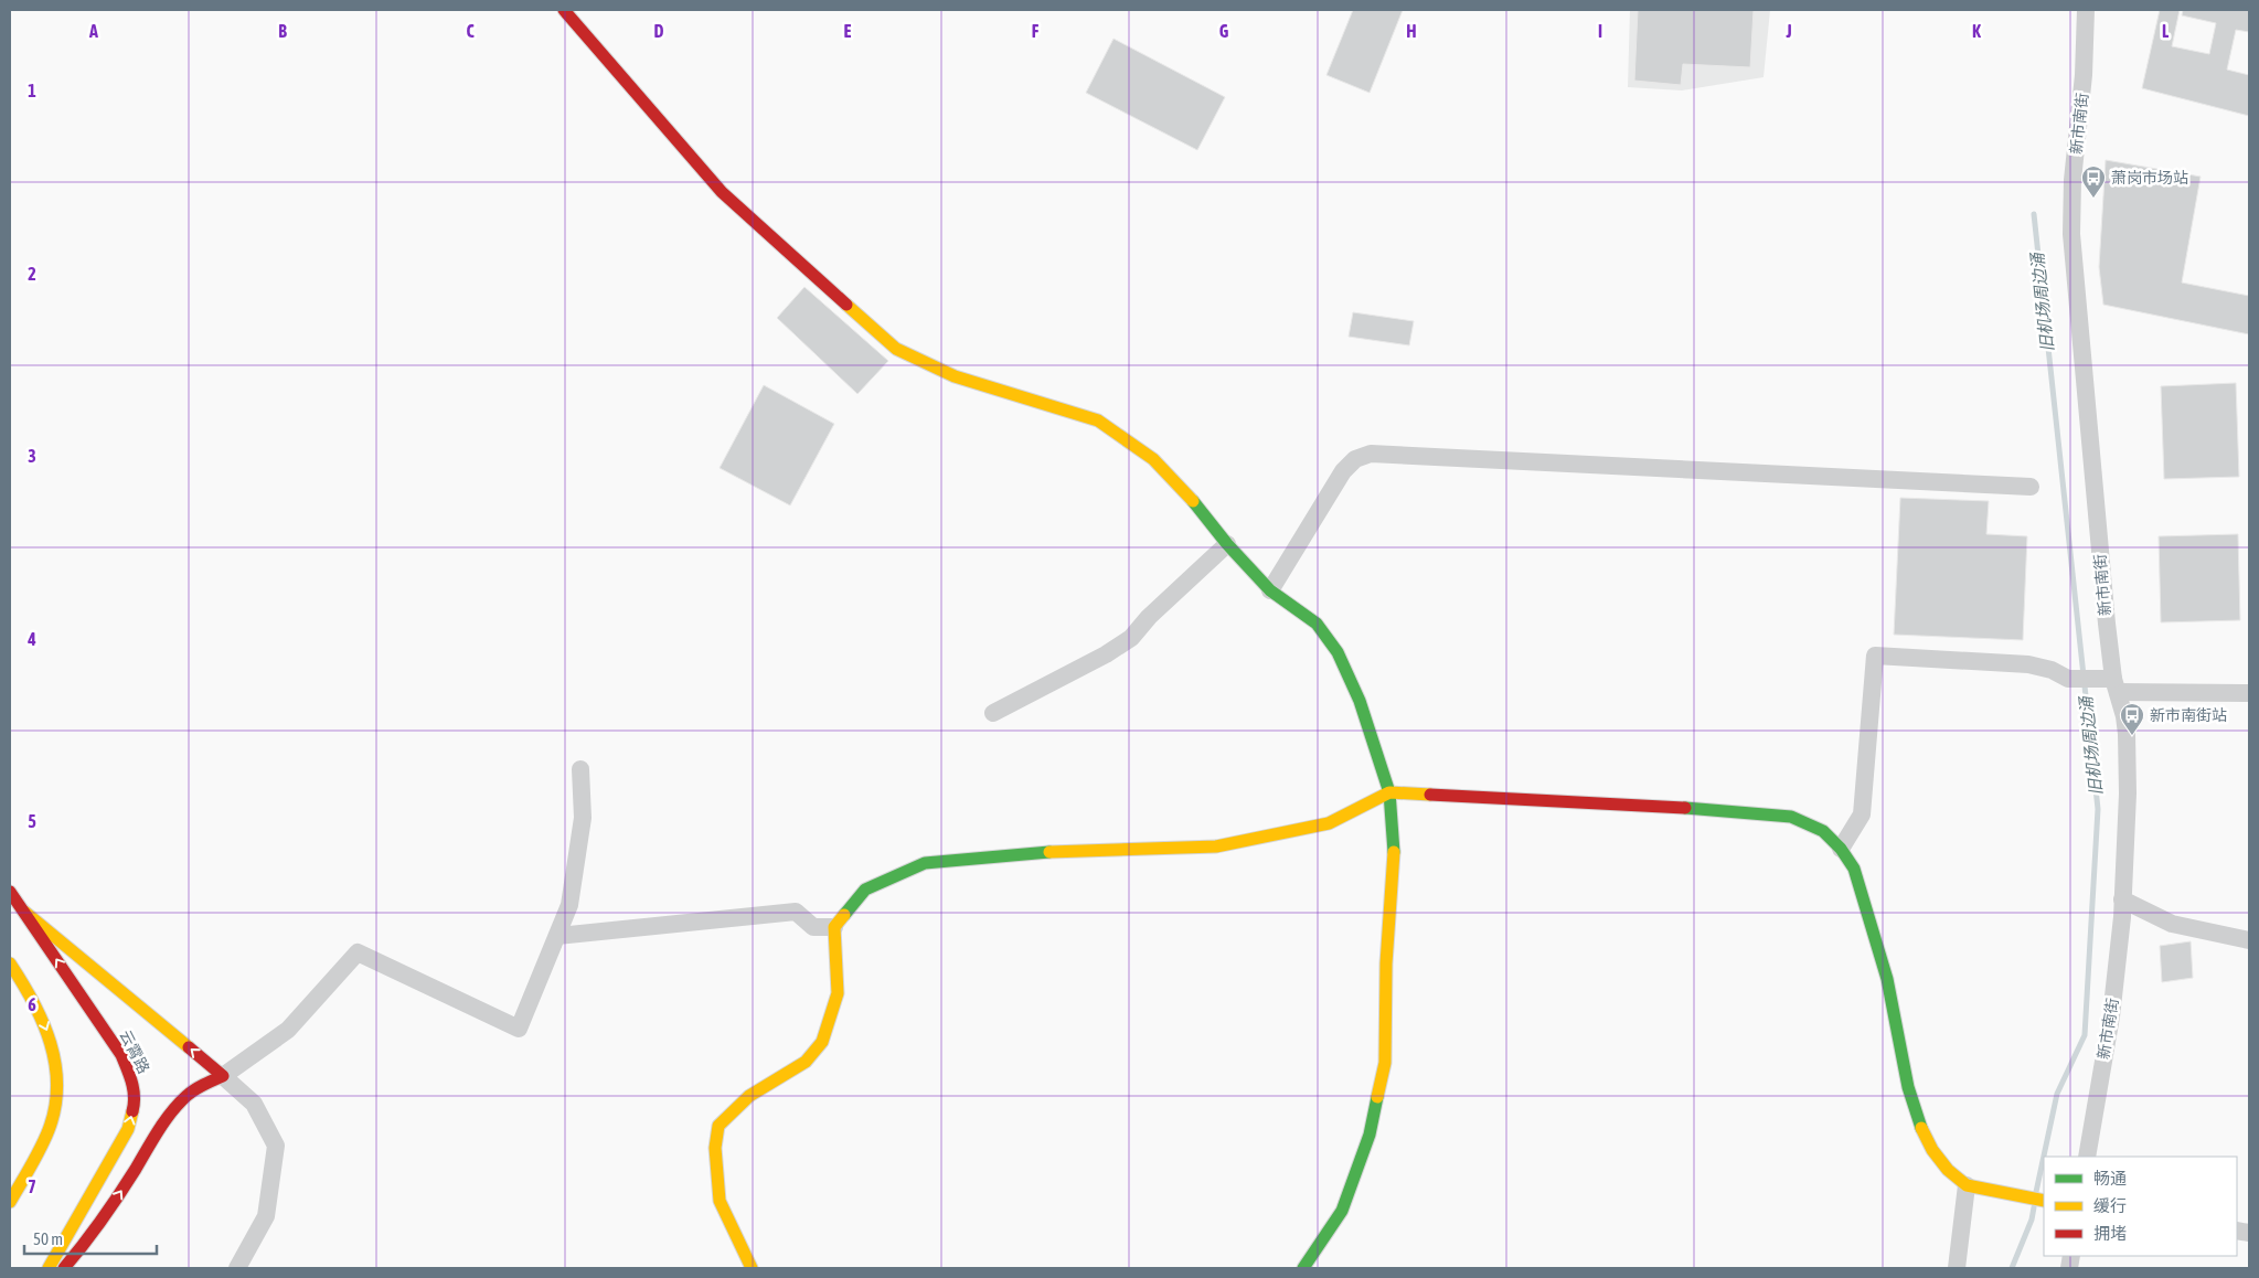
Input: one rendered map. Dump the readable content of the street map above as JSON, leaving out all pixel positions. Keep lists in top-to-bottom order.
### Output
{
  "streets": {
    "street": ["新市南街", "云霄路"]
  },
  "water": ["旧机场周边涌"],
  "places": {
    "bus stop": ["萧岗市场站", "新市南街站"]
  },
  "legend": ["畅通", "缓行", "拥堵"],
  "scale_bar": "50 m",
  "grid": {
    "columns": [
      "A",
      "B",
      "C",
      "D",
      "E",
      "F",
      "G",
      "H",
      "I",
      "J",
      "K",
      "L"
    ],
    "rows": [
      "1",
      "2",
      "3",
      "4",
      "5",
      "6",
      "7"
    ]
  }
}
